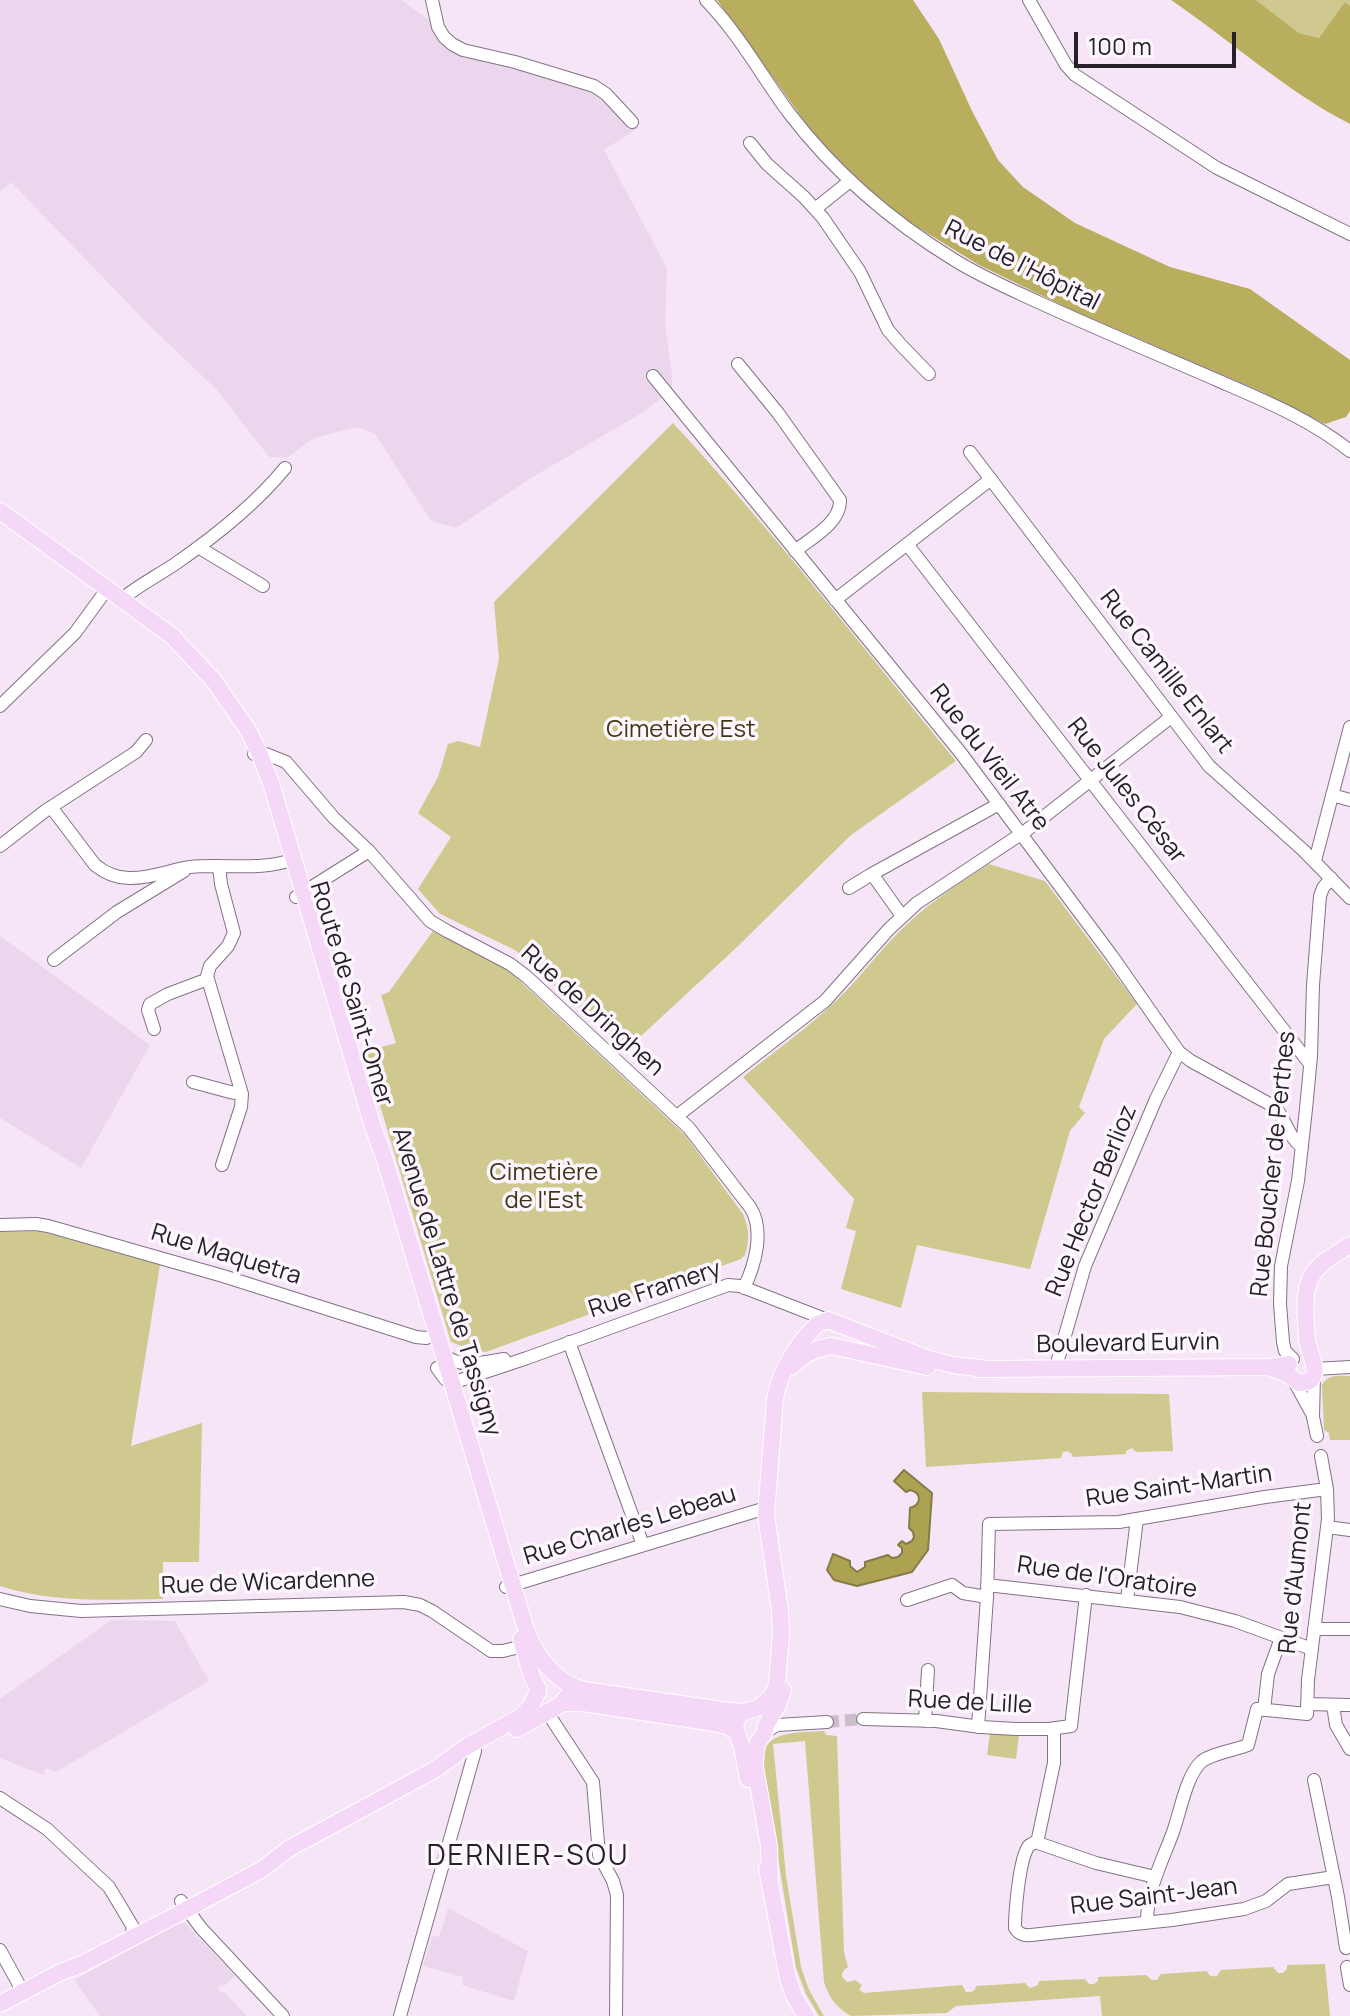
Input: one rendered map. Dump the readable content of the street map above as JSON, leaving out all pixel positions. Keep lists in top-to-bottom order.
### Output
{
  "streets": {
    "main road": ["Route de Saint-Omer", "Avenue de Lattre de Tassigny", "Boulevard Eurvin"],
    "street": [
      "Rue de l'Hôpital",
      "Rue Camille Enlart",
      "Rue du Vieil Atre",
      "Rue Jules César",
      "Rue de Dringhen",
      "Rue Boucher de Perthes",
      "Rue Hector Berlioz",
      "Rue Maquetra",
      "Rue Framery",
      "Rue Saint-Martin",
      "Rue Charles Lebeau",
      "Rue de l'Oratoire",
      "Rue d'Aumont",
      "Rue de Wicardenne",
      "Rue de Lille",
      "Rue Saint-Jean"
    ]
  },
  "crossings": [
    ["Rue Camille Enlart", "Rue Boucher de Perthes"],
    ["Rue du Vieil Atre", "Rue Boucher de Perthes"],
    ["Rue du Vieil Atre", "Rue Hector Berlioz"],
    ["Rue Jules César", "Rue Boucher de Perthes"],
    ["Route de Saint-Omer", "Rue de Dringhen"],
    ["Route de Saint-Omer", "Rue Maquetra"],
    ["Route de Saint-Omer", "Avenue de Lattre de Tassigny"],
    ["Rue de Dringhen", "Rue Framery"],
    ["Rue Boucher de Perthes", "Boulevard Eurvin"],
    ["Rue Hector Berlioz", "Boulevard Eurvin"],
    ["Rue Maquetra", "Avenue de Lattre de Tassigny"],
    ["Avenue de Lattre de Tassigny", "Rue Framery"],
    ["Avenue de Lattre de Tassigny", "Rue Charles Lebeau"],
    ["Avenue de Lattre de Tassigny", "Rue de Wicardenne"],
    ["Rue Framery", "Boulevard Eurvin"],
    ["Rue Saint-Martin", "Rue de l'Oratoire"],
    ["Rue Saint-Martin", "Rue d'Aumont"],
    ["Rue de l'Oratoire", "Rue d'Aumont"],
    ["Rue de l'Oratoire", "Rue de Lille"]
  ],
  "districts": ["DERNIER-SOU"],
  "parks": ["Cimetière Est", "Cimetière de l'Est"],
  "scale_bar": "100 m"
}
